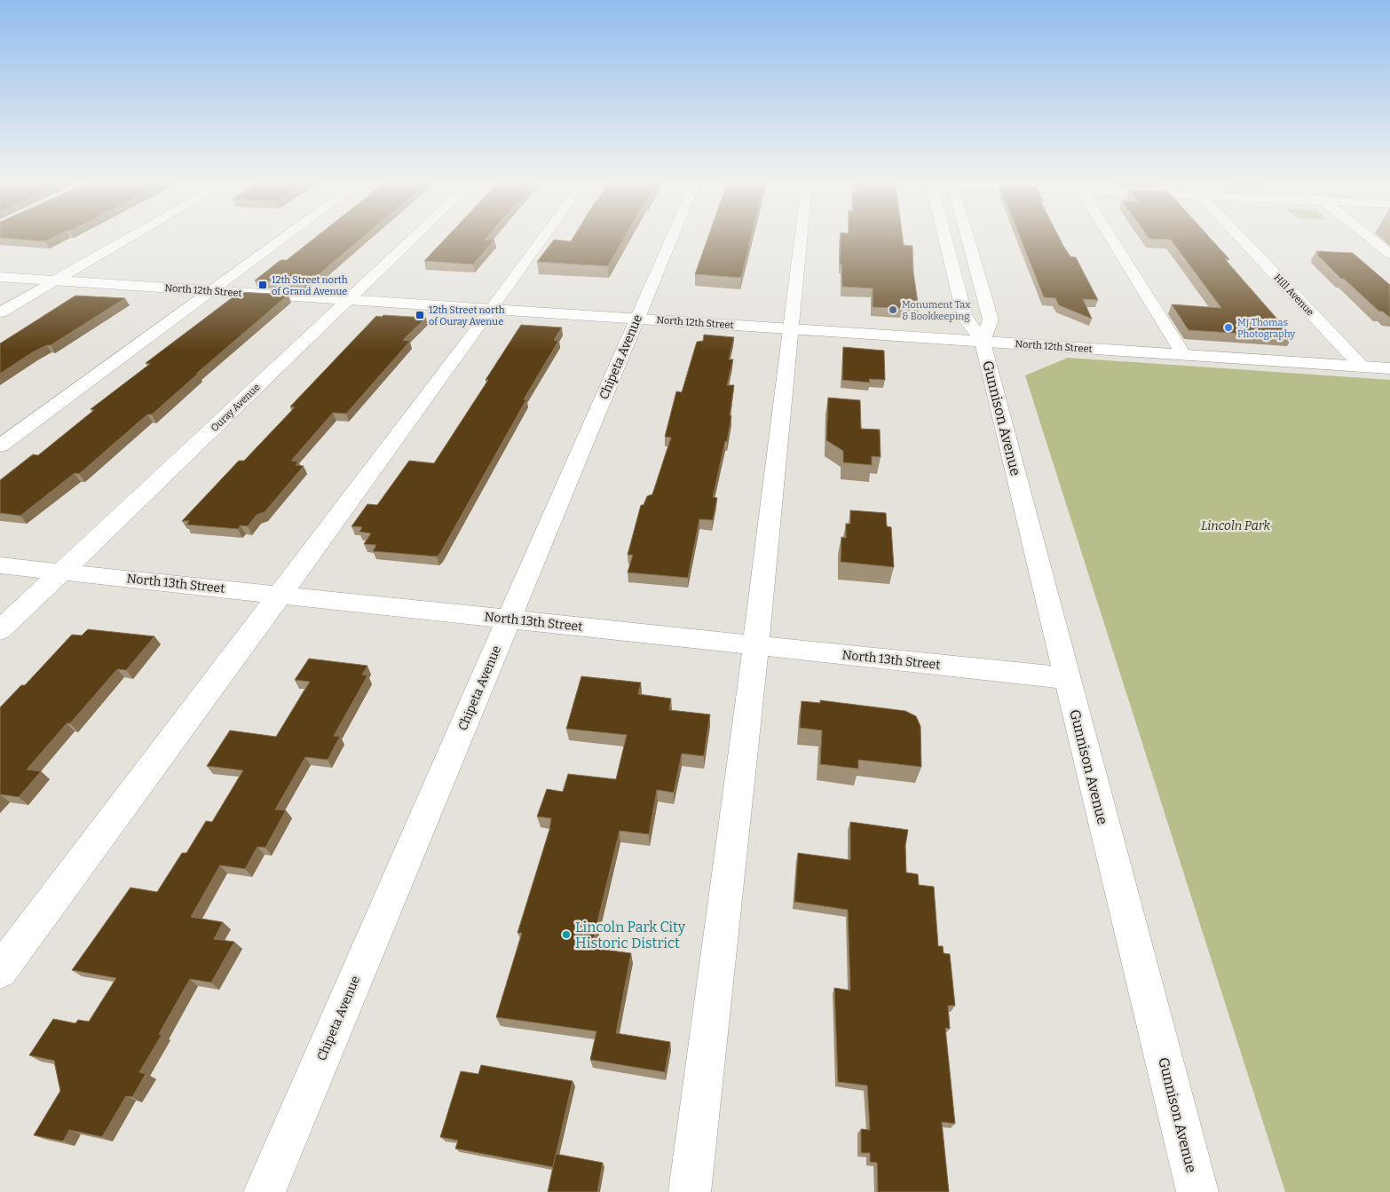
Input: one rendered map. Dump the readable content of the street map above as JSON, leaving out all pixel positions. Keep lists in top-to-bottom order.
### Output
{
  "streets": {
    "street": [
      "North 12th Street",
      "Hill Avenue",
      "Chipeta Avenue",
      "Ouray Avenue",
      "Gunnison Avenue",
      "North 13th Street"
    ]
  },
  "crossings": [
    ["North 12th Street", "Hill Avenue"],
    ["North 12th Street", "Chipeta Avenue"],
    ["North 12th Street", "Ouray Avenue"],
    ["North 12th Street", "Gunnison Avenue"],
    ["Chipeta Avenue", "North 13th Street"],
    ["Ouray Avenue", "North 13th Street"],
    ["Gunnison Avenue", "North 13th Street"]
  ],
  "parks": ["Lincoln Park"],
  "places": {
    "transit": ["12th Street north of Grand Avenue", "12th Street north of Ouray Avenue"],
    "other": ["Monument Tax & Bookkeeping", "MJ Thomas Photography", "Lincoln Park City Historic District"]
  }
}
